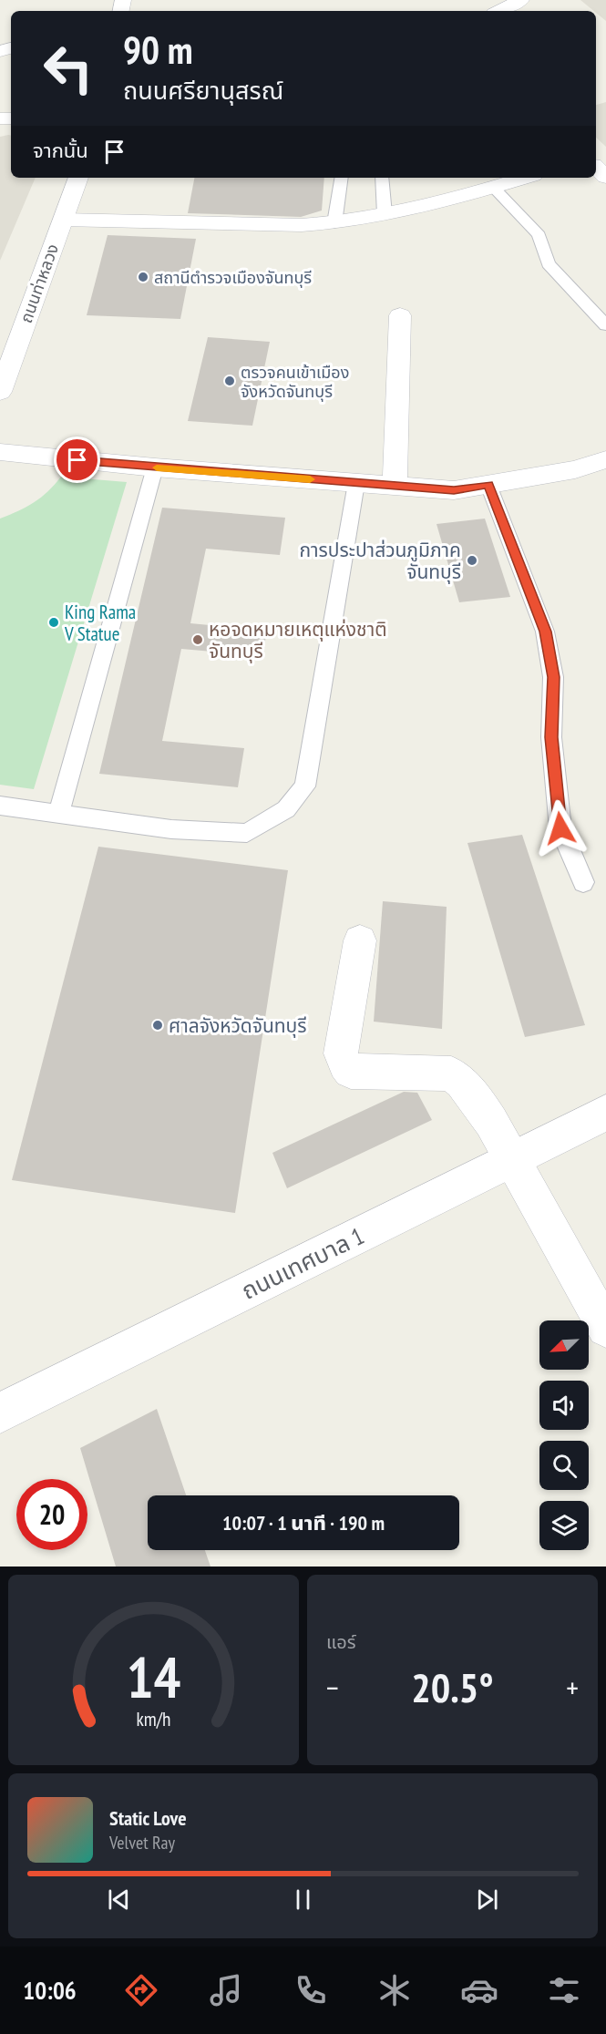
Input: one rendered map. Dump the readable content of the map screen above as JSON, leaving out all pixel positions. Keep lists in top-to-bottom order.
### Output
{
  "streets": {
    "street": ["ถนนท่าหลวง", "ถนนเทศบาล 1"]
  },
  "places": [
    "สถานีตำรวจเมืองจันทบุรี",
    "ตรวจคนเข้าเมือง จังหวัดจันทบุรี",
    "การประปาส่วนภูมิภาค จันทบุรี",
    "King Rama V Statue",
    "หอจดหมายเหตุแห่งชาติ จันทบุรี",
    "ศาลจังหวัดจันทบุรี"
  ],
  "north": "bottom left",
  "page": {
    "turn": ["90 m", "ถนนศรียานุสรณ์"],
    "then": "จากนั้น",
    "limit": "20",
    "trip": "10:07 · 1 นาที · 190 m",
    "tile": "แอร์",
    "heat": ["−", "20.5°", "+"],
    "song": ["Static Love", "Velvet Ray"],
    "tabs": "10:06",
    "gauge": ["14", "km/h"]
  }
}
